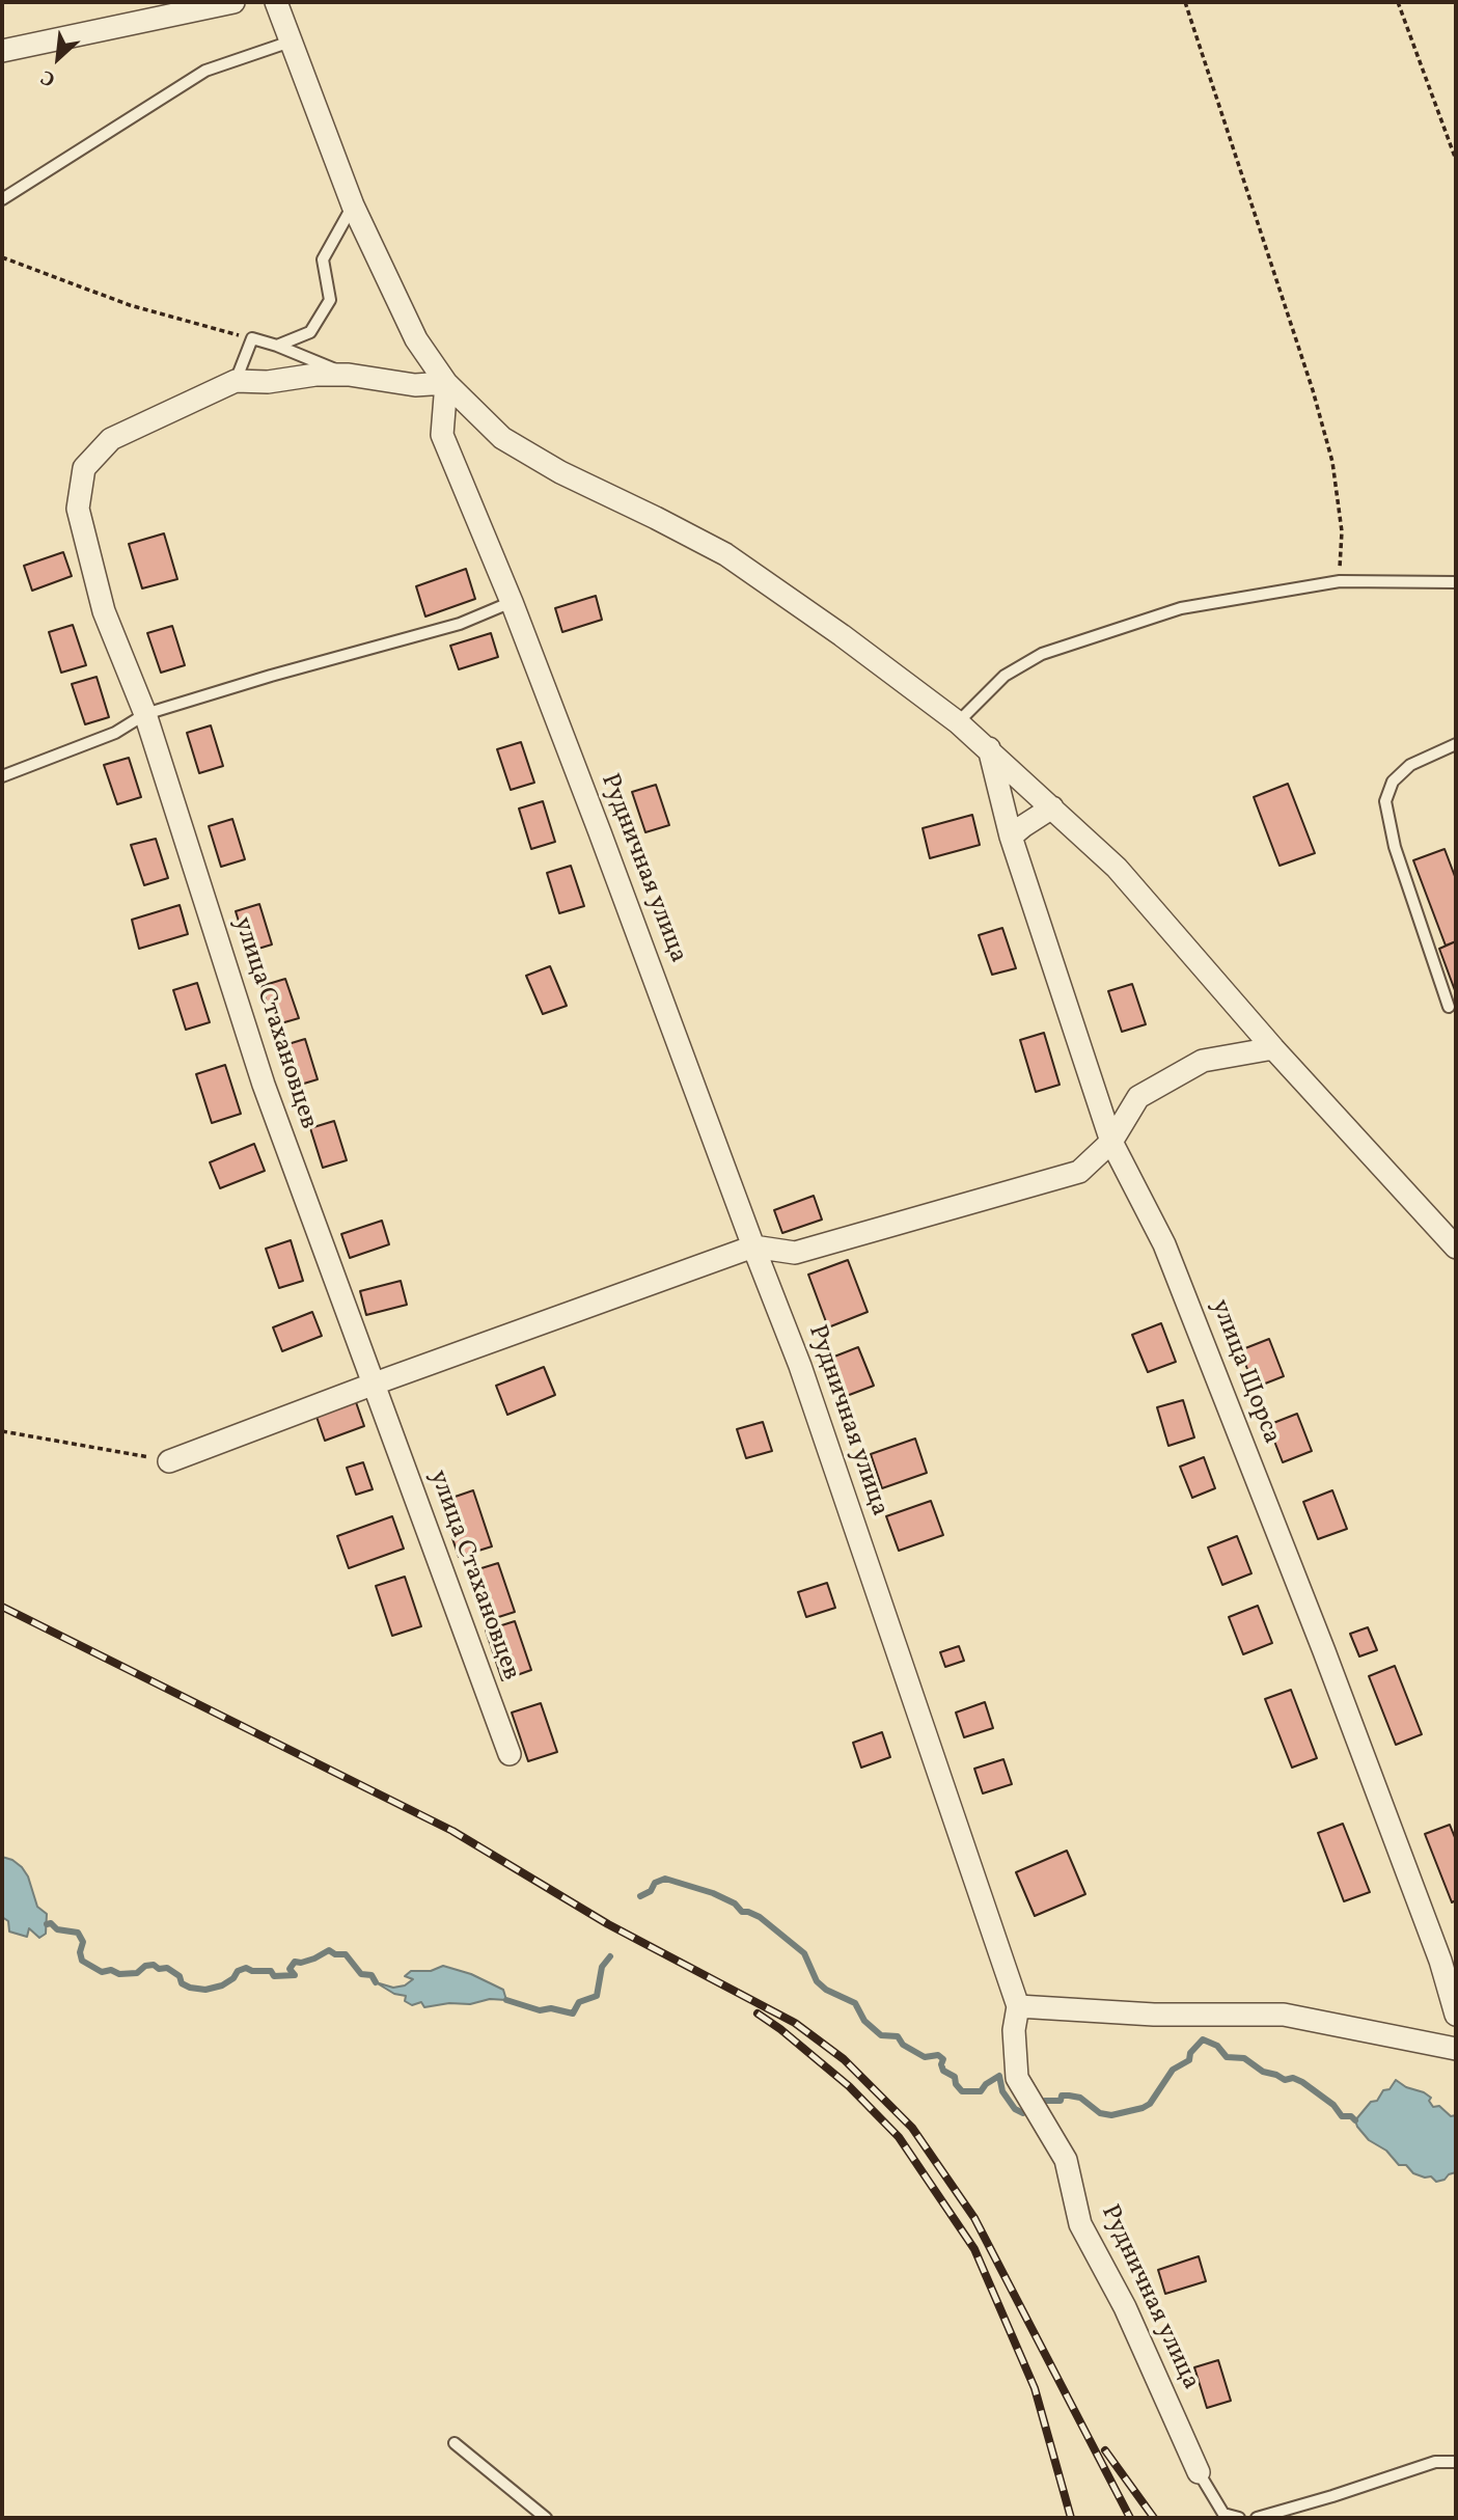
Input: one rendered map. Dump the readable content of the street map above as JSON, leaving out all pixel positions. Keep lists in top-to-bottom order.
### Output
{
  "streets": {
    "street": ["Рудничная улица", "улица Стахановцев", "улица Щорса"]
  },
  "north": "bottom left"
}
